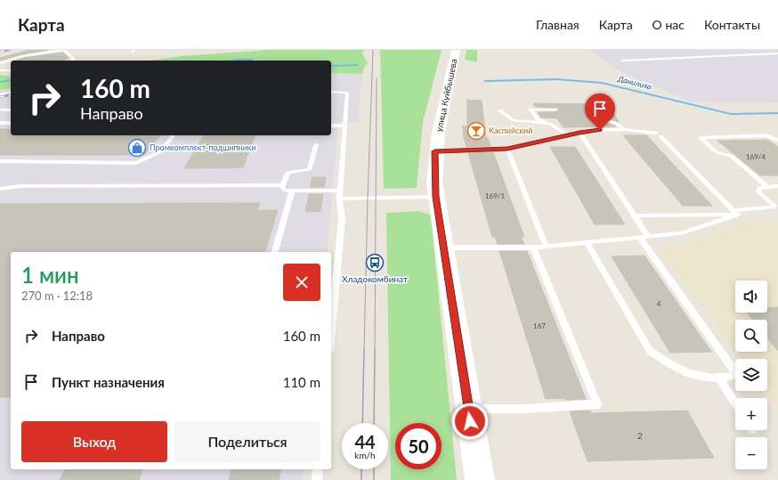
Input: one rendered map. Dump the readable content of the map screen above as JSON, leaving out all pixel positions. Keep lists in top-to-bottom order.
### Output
{
  "streets": {
    "main road": ["улица Куйбышева"]
  },
  "water": ["Данилиха"],
  "places": {
    "bar": ["Каспийский"],
    "shop": ["Промкомплект-подшипники"],
    "bus stop": ["Хладокомбинат"]
  },
  "house_numbers": [
    "169/4",
    "169/1",
    "4",
    "167",
    "2"
  ],
  "page": {
    "header": "Карта",
    "nav": [
      "Главная",
      "Карта",
      "О нас",
      "Контакты"
    ],
    "turn": ["160 m", "Направо"],
    "heading": ["1 мин", "270 m · 12:18"],
    "map_buttons": ["+", "−"],
    "list": [
      {
        "name": "Направо",
        "value": "160 m"
      },
      {
        "name": "Пункт назначения",
        "value": "110 m"
      }
    ],
    "buttons": ["Выход", "Поделиться"],
    "speed": "44 km/h",
    "limit": "50"
  }
}
